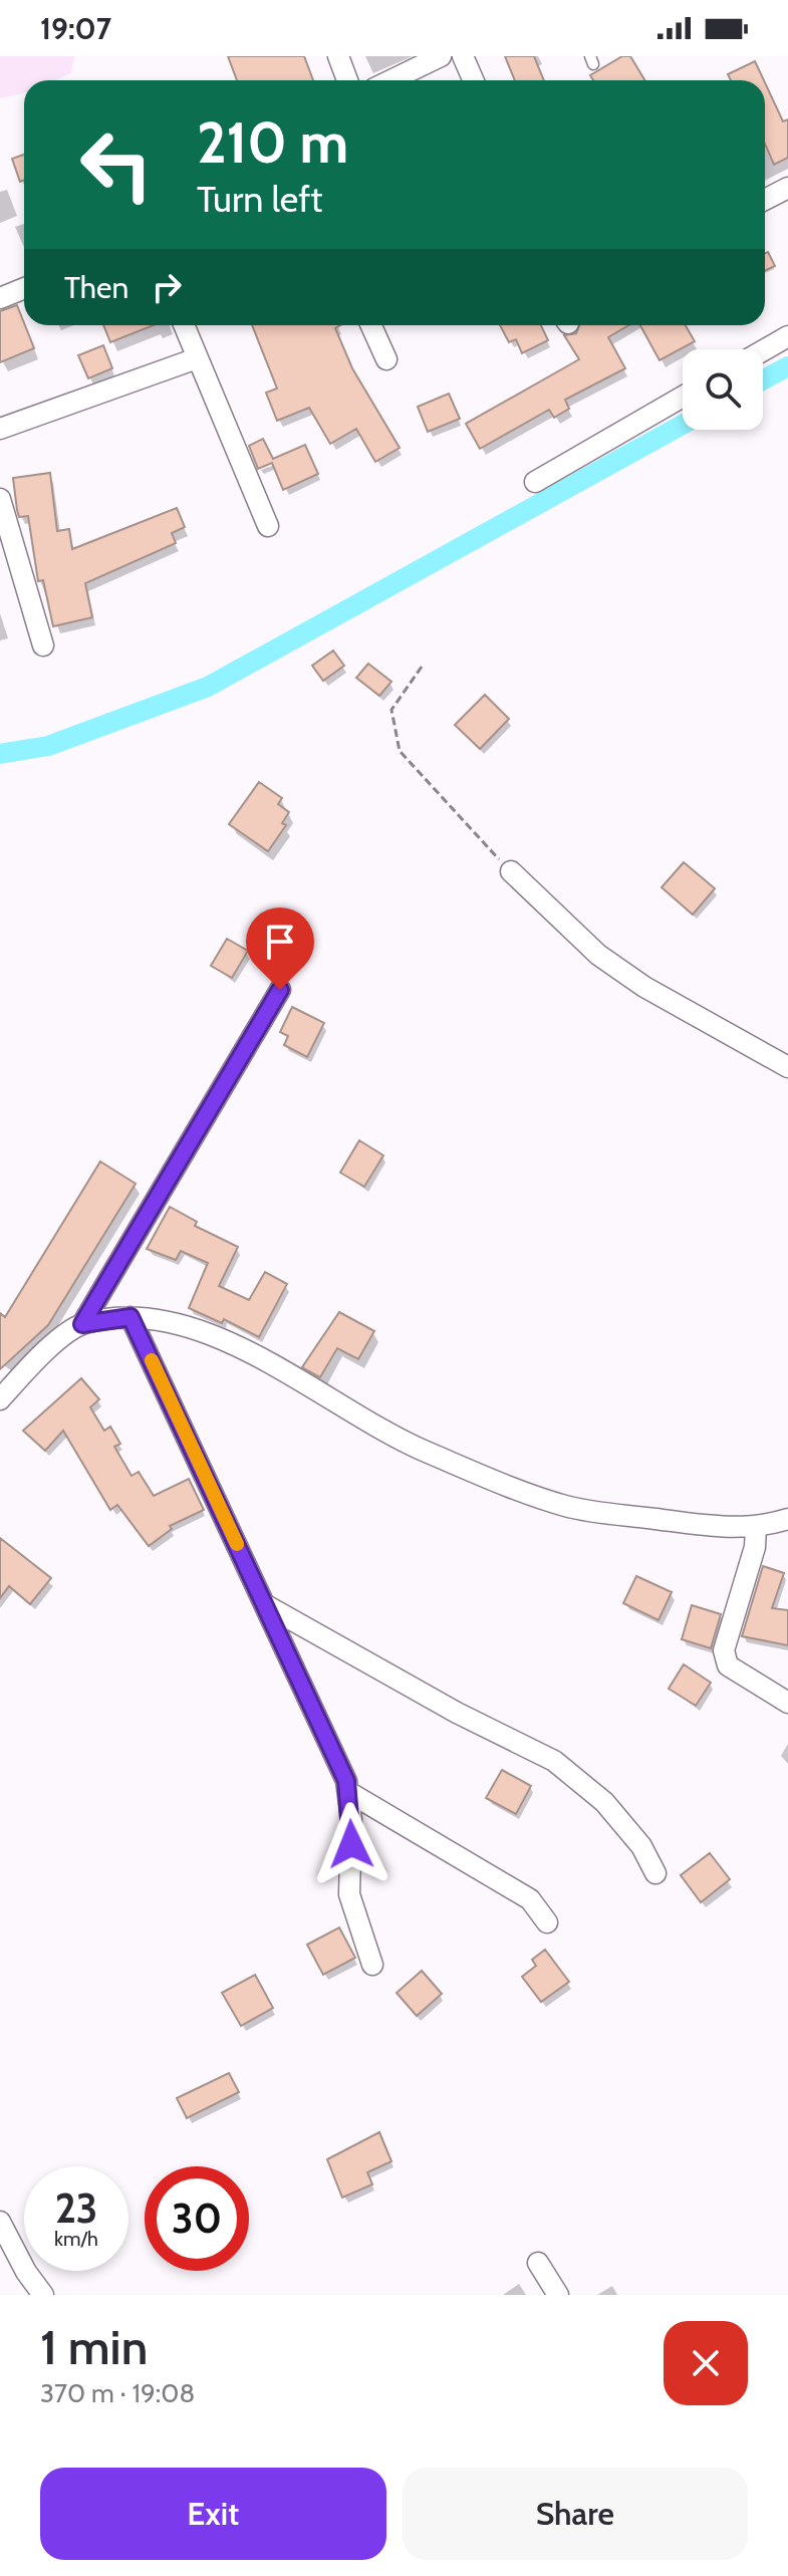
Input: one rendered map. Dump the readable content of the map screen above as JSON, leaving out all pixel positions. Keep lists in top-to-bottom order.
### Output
{
  "page": {
    "status": "19:07",
    "turn": ["210 m", "Turn left"],
    "then": "Then",
    "speed": "23 km/h",
    "limit": "30",
    "heading": ["1 min", "370 m · 19:08"],
    "buttons": ["Exit", "Share"]
  }
}
